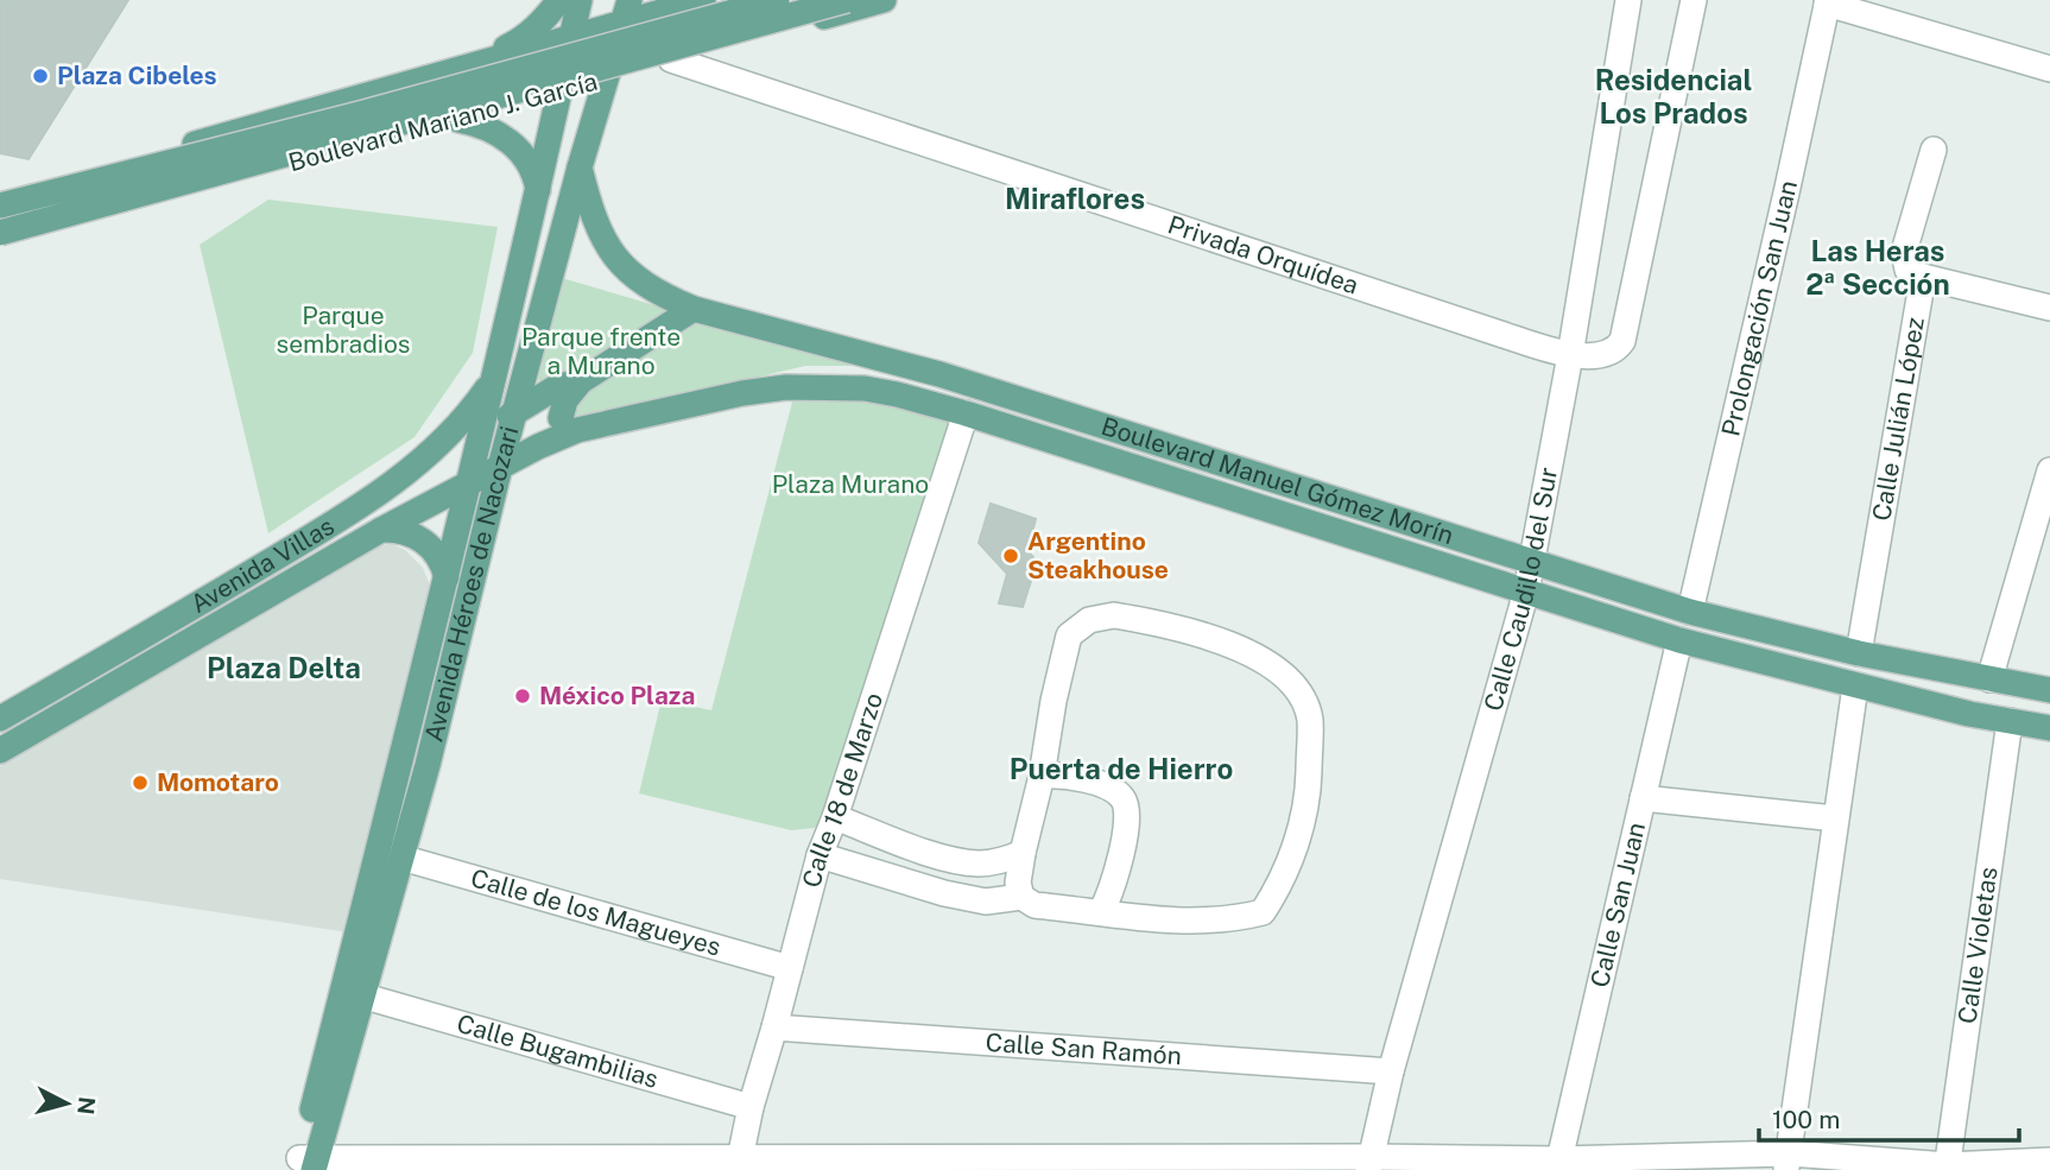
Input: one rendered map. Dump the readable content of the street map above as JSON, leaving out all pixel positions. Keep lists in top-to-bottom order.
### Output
{
  "streets": {
    "main road": [
      "Boulevard Mariano J. García",
      "Boulevard Manuel Gómez Morín",
      "Avenida Villas",
      "Avenida Héroes de Nacozari"
    ],
    "street": [
      "Privada Orquídea",
      "Prolongación San Juan",
      "Calle Julián López",
      "Calle Caudillo del Sur",
      "Calle 18 de Marzo",
      "Calle San Juan",
      "Calle de los Magueyes",
      "Calle Violetas",
      "Calle San Ramón",
      "Calle Bugambilias"
    ]
  },
  "crossings": [
    ["Boulevard Mariano J. García", "Privada Orquídea"],
    ["Boulevard Mariano J. García", "Avenida Héroes de Nacozari"],
    ["Privada Orquídea", "Calle Caudillo del Sur"],
    ["Prolongación San Juan", "Boulevard Manuel Gómez Morín"],
    ["Calle Julián López", "Boulevard Manuel Gómez Morín"],
    ["Boulevard Manuel Gómez Morín", "Avenida Villas"],
    ["Boulevard Manuel Gómez Morín", "Avenida Héroes de Nacozari"],
    ["Boulevard Manuel Gómez Morín", "Calle Caudillo del Sur"],
    ["Boulevard Manuel Gómez Morín", "Calle 18 de Marzo"],
    ["Boulevard Manuel Gómez Morín", "Calle San Juan"],
    ["Boulevard Manuel Gómez Morín", "Calle Violetas"],
    ["Avenida Villas", "Avenida Héroes de Nacozari"],
    ["Avenida Héroes de Nacozari", "Calle de los Magueyes"],
    ["Avenida Héroes de Nacozari", "Calle Bugambilias"],
    ["Calle Caudillo del Sur", "Calle San Ramón"],
    ["Calle 18 de Marzo", "Calle de los Magueyes"],
    ["Calle 18 de Marzo", "Calle San Ramón"],
    ["Calle 18 de Marzo", "Calle Bugambilias"]
  ],
  "districts": [
    "Residencial Los Prados",
    "Miraflores",
    "Las Heras 2ª Sección",
    "Plaza Delta",
    "Puerta de Hierro"
  ],
  "parks": ["Parque sembradios", "Parque frente a Murano", "Plaza Murano"],
  "places": [
    "Plaza Cibeles",
    "Argentino Steakhouse",
    "México Plaza",
    "Momotaro"
  ],
  "scale_bar": "100 m",
  "north": "right"
}
